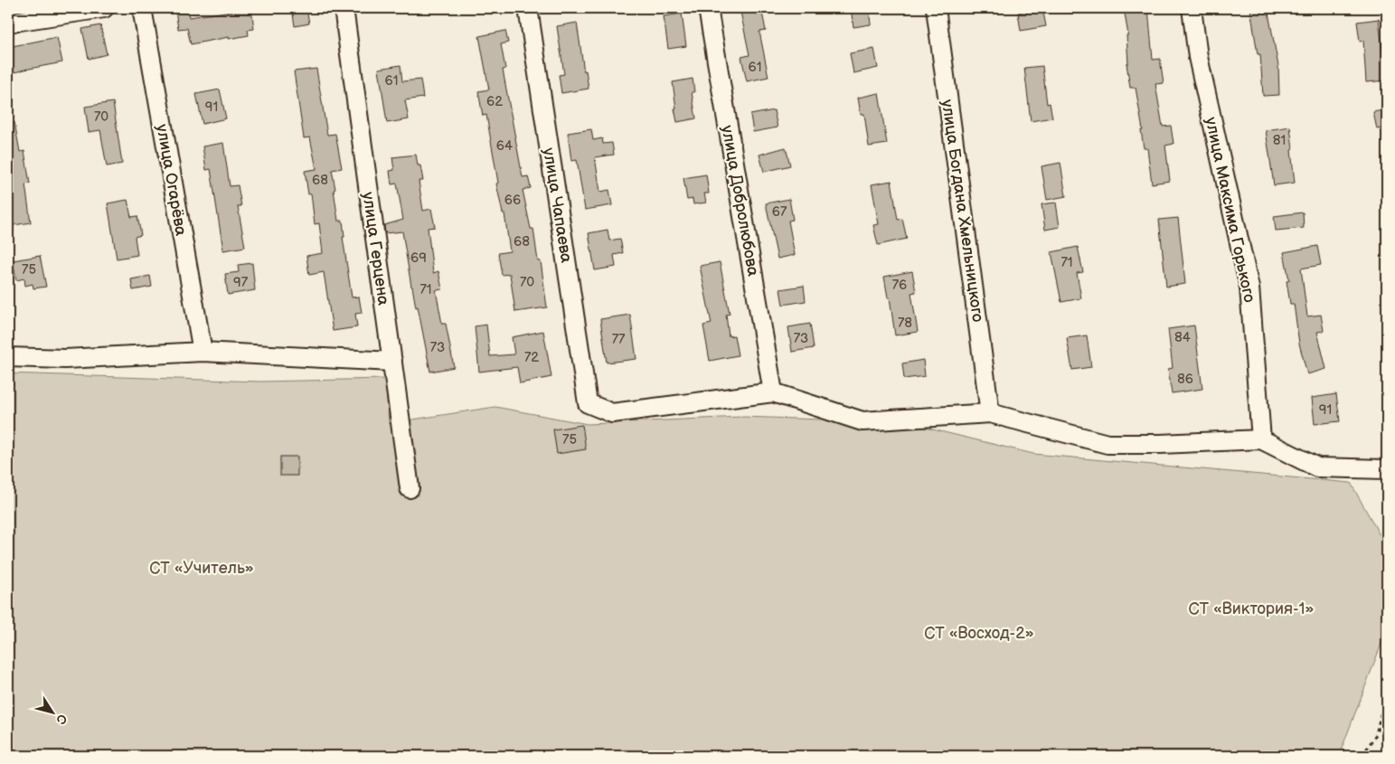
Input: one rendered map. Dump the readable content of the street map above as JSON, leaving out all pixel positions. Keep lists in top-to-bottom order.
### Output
{
  "streets": {
    "street": [
      "улица Огарёва",
      "улица Добролюбова",
      "улица Чапаева",
      "улица Максима Горького",
      "улица Богдана Хмельницкого",
      "улица Герцена"
    ]
  },
  "crossings": [
    ["улица Добролюбова", "улица Чапаева"]
  ],
  "parks": ["СТ «Учитель»", "СТ «Виктория-1»", "СТ «Восход-2»"],
  "house_numbers": [
    "61",
    "61",
    "62",
    "91",
    "70",
    "81",
    "64",
    "68",
    "66",
    "67",
    "68",
    "69",
    "71",
    "75",
    "97",
    "70",
    "76",
    "71",
    "78",
    "84",
    "73",
    "77",
    "73",
    "72",
    "86",
    "91",
    "75"
  ],
  "north": "bottom right"
}
